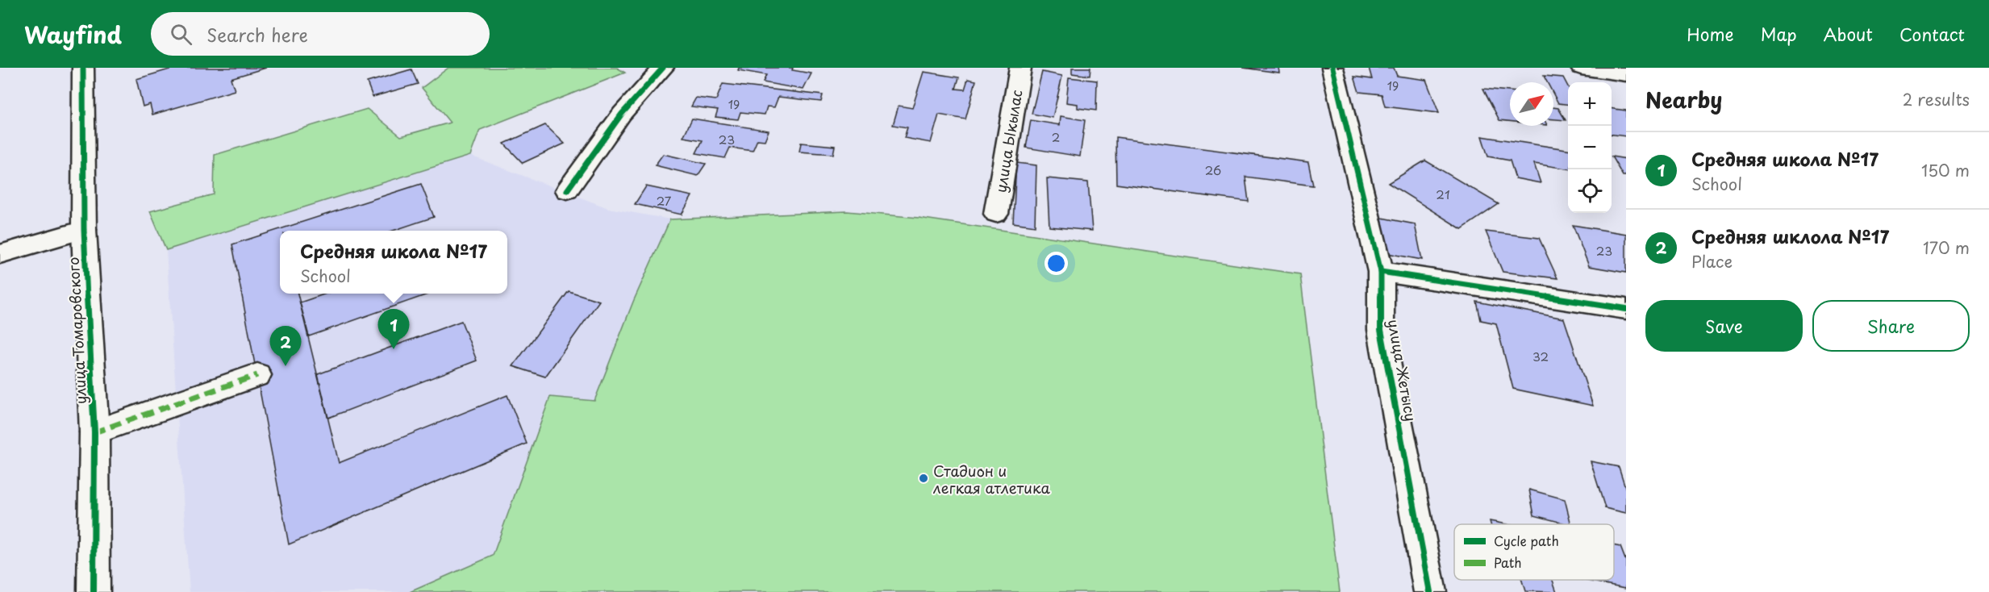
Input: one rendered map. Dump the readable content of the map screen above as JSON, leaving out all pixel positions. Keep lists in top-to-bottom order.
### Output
{
  "streets": {
    "street": ["улица Ыкылас", "улица Томаровского", "улица Жетысу"]
  },
  "places": ["Стадион и легкая атлетика"],
  "house_numbers": [
    "19",
    "19",
    "2",
    "23",
    "26",
    "21",
    "27",
    "23",
    "32"
  ],
  "legend": ["Cycle path", "Path"],
  "north": "top right",
  "page": {
    "header": "Wayfind",
    "search": "Search here",
    "nav": [
      "Home",
      "Map",
      "About",
      "Contact"
    ],
    "heading": ["Nearby", "2 results"],
    "map_buttons": ["+", "−"],
    "list": [
      {
        "mark": "1",
        "name": "Средняя школа №17",
        "note": "School",
        "value": "150 m"
      },
      {
        "mark": "2",
        "name": "Средняя шклола №17",
        "note": "Place",
        "value": "170 m"
      }
    ],
    "popup": ["Средняя школа №17", "School"],
    "buttons": ["Save", "Share"],
    "pins": ["1", "2"]
  }
}
